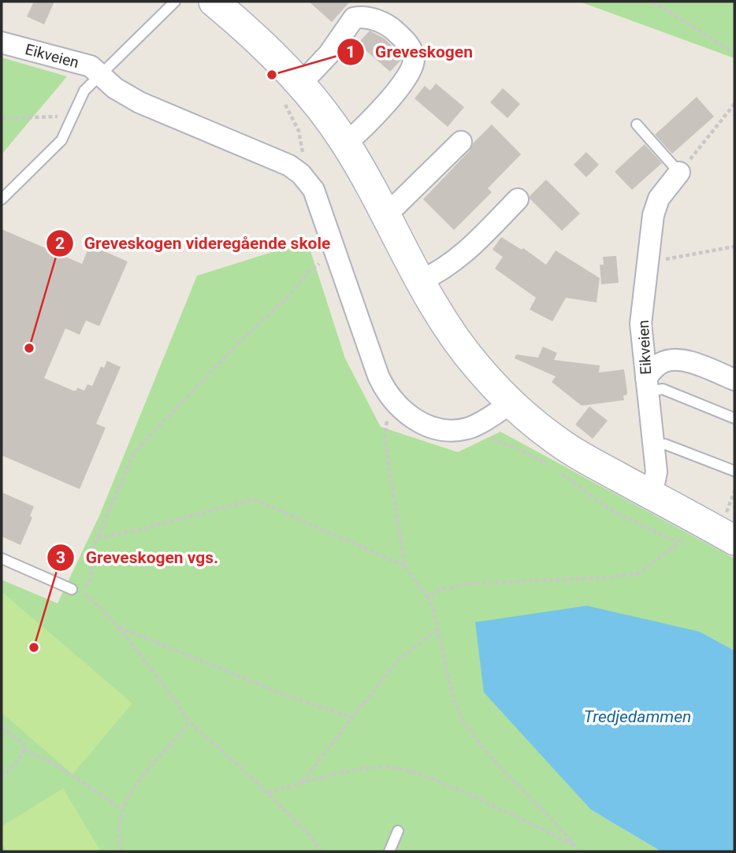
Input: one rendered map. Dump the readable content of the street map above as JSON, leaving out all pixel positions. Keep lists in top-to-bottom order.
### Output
{
  "streets": {
    "street": ["Eikveien"]
  },
  "water": ["Tredjedammen"],
  "places": ["Greveskogen", "Greveskogen videregående skole", "Greveskogen vgs."]
}
